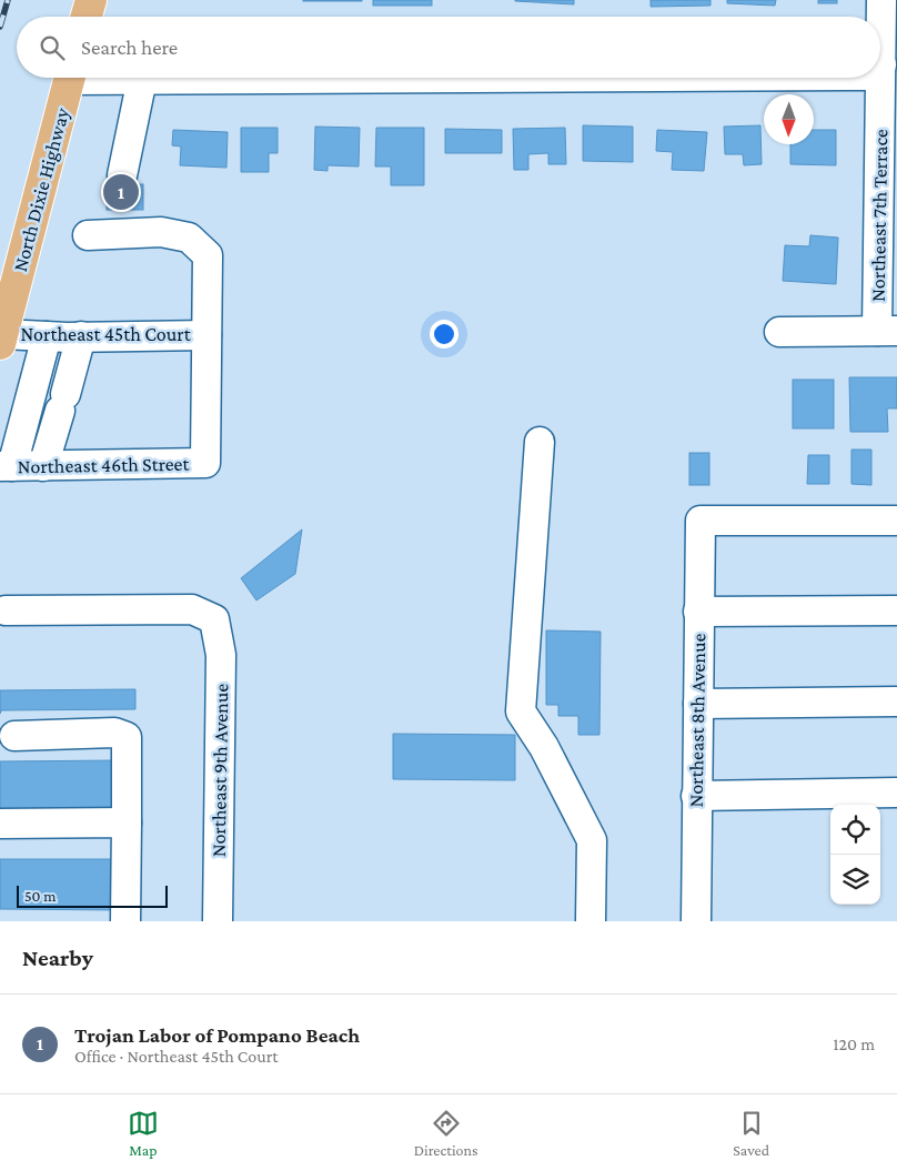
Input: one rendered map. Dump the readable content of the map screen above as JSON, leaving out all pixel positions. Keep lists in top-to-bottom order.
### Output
{
  "streets": {
    "main road": ["North Dixie Highway"],
    "street": [
      "Northeast 7th Terrace",
      "Northeast 45th Court",
      "Northeast 46th Street",
      "Northeast 8th Avenue",
      "Northeast 9th Avenue"
    ]
  },
  "crossings": [
    ["North Dixie Highway", "Northeast 45th Court"],
    ["Northeast 45th Court", "Northeast 46th Street"]
  ],
  "scale_bar": "50 m",
  "north": "bottom",
  "page": {
    "search": "Search here",
    "pins": "1",
    "scale": "50 m",
    "heading": "Nearby",
    "list": [
      {
        "mark": "1",
        "name": "Trojan Labor of Pompano Beach",
        "note": "Office · Northeast 45th Court",
        "value": "120 m"
      }
    ],
    "nav": ["Map", "Directions", "Saved"]
  }
}
